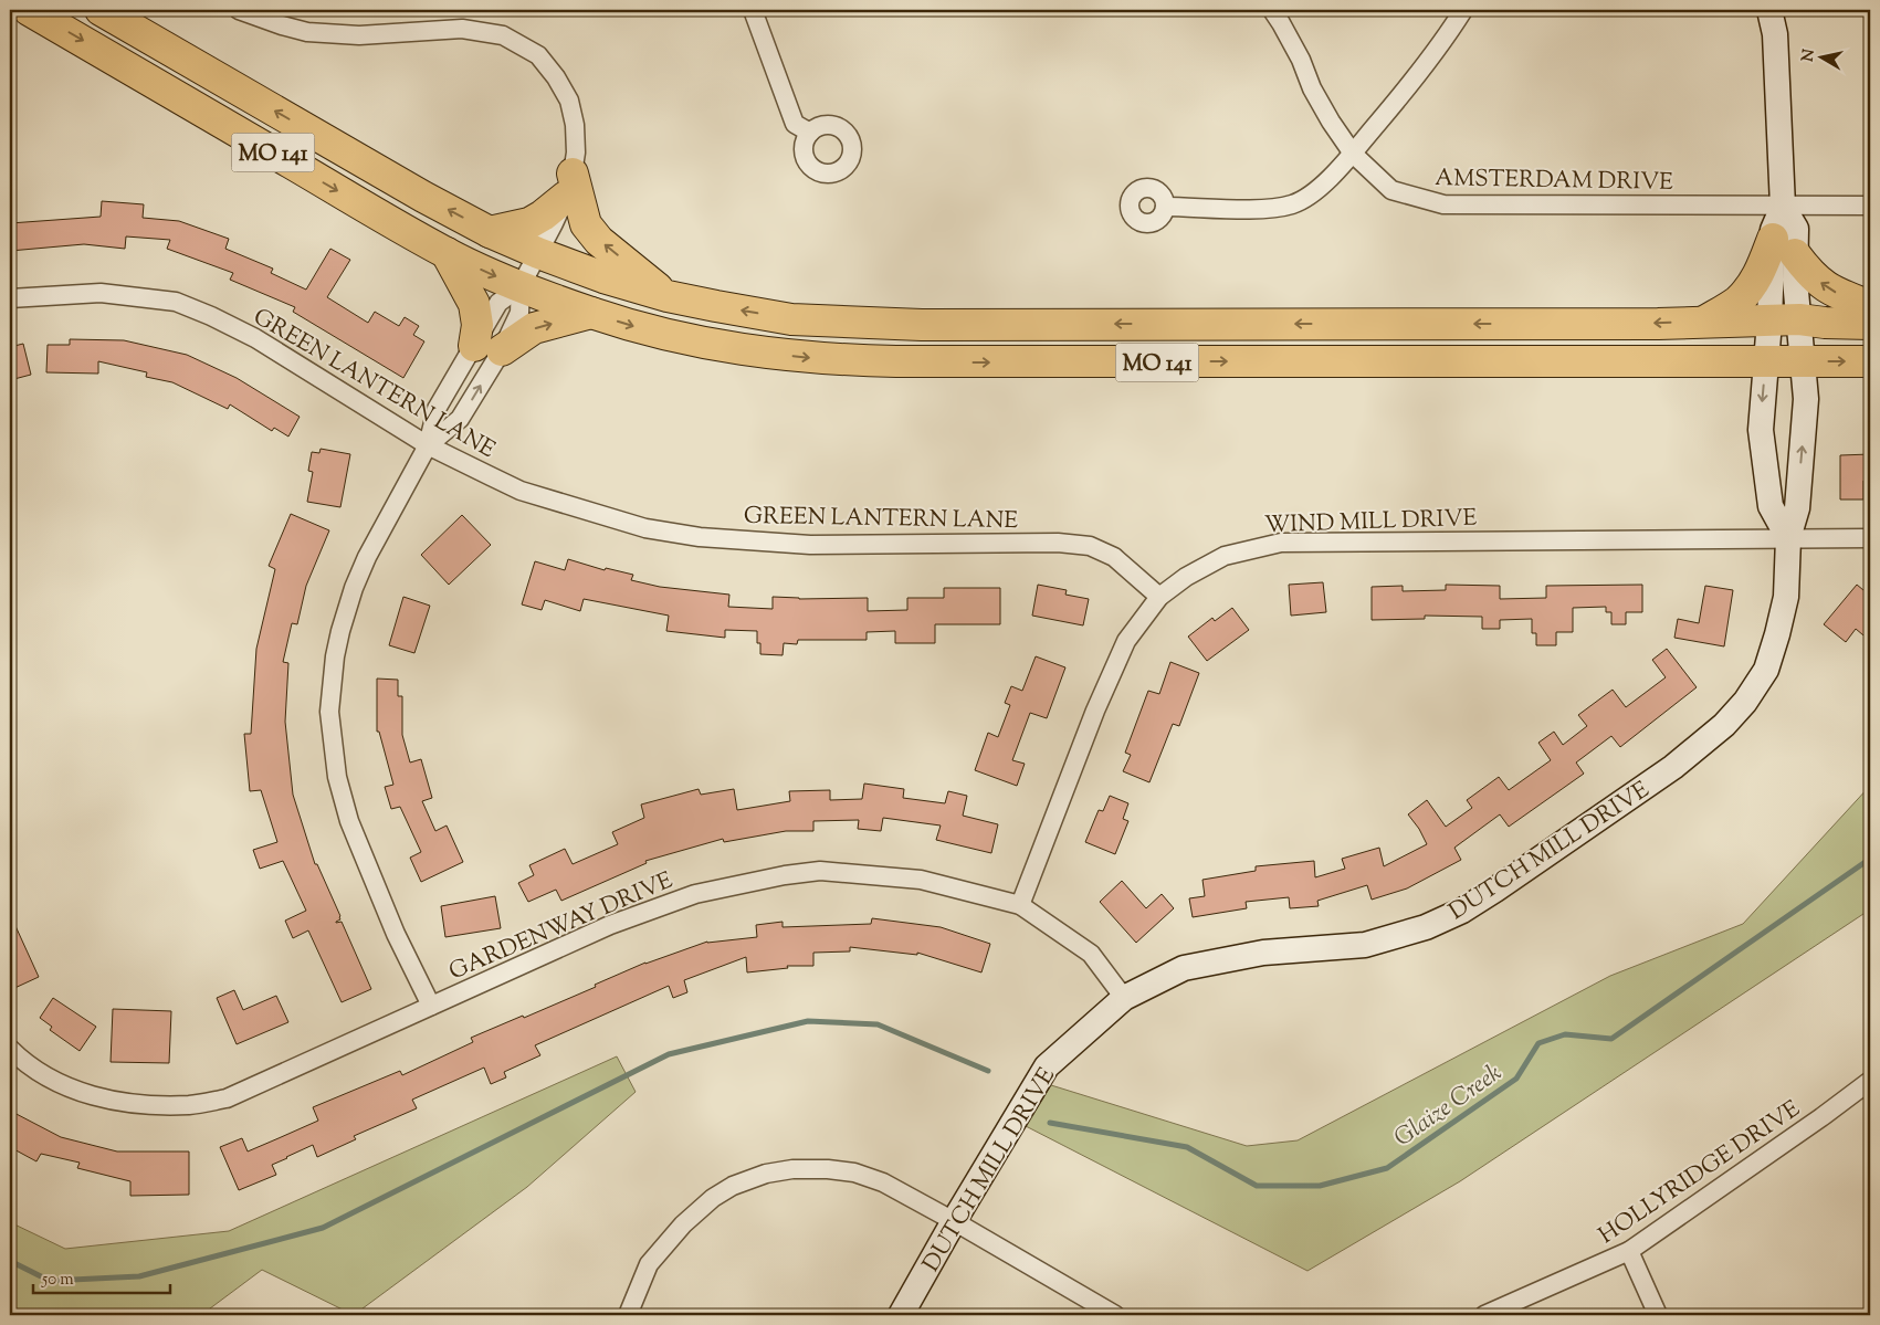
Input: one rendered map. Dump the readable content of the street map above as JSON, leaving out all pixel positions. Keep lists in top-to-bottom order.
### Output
{
  "streets": {
    "highway": ["MO 141"],
    "street": [
      "AMSTERDAM DRIVE",
      "GREEN LANTERN LANE",
      "WIND MILL DRIVE",
      "DUTCH MILL DRIVE",
      "GARDENWAY DRIVE",
      "HOLLYRIDGE DRIVE"
    ]
  },
  "crossings": [
    ["MO 141", "DUTCH MILL DRIVE"],
    ["AMSTERDAM DRIVE", "DUTCH MILL DRIVE"],
    ["GREEN LANTERN LANE", "WIND MILL DRIVE"],
    ["WIND MILL DRIVE", "DUTCH MILL DRIVE"],
    ["WIND MILL DRIVE", "GARDENWAY DRIVE"],
    ["DUTCH MILL DRIVE", "GARDENWAY DRIVE"]
  ],
  "water": ["Glaize Creek"],
  "scale_bar": "50 m",
  "north": "left"
}
